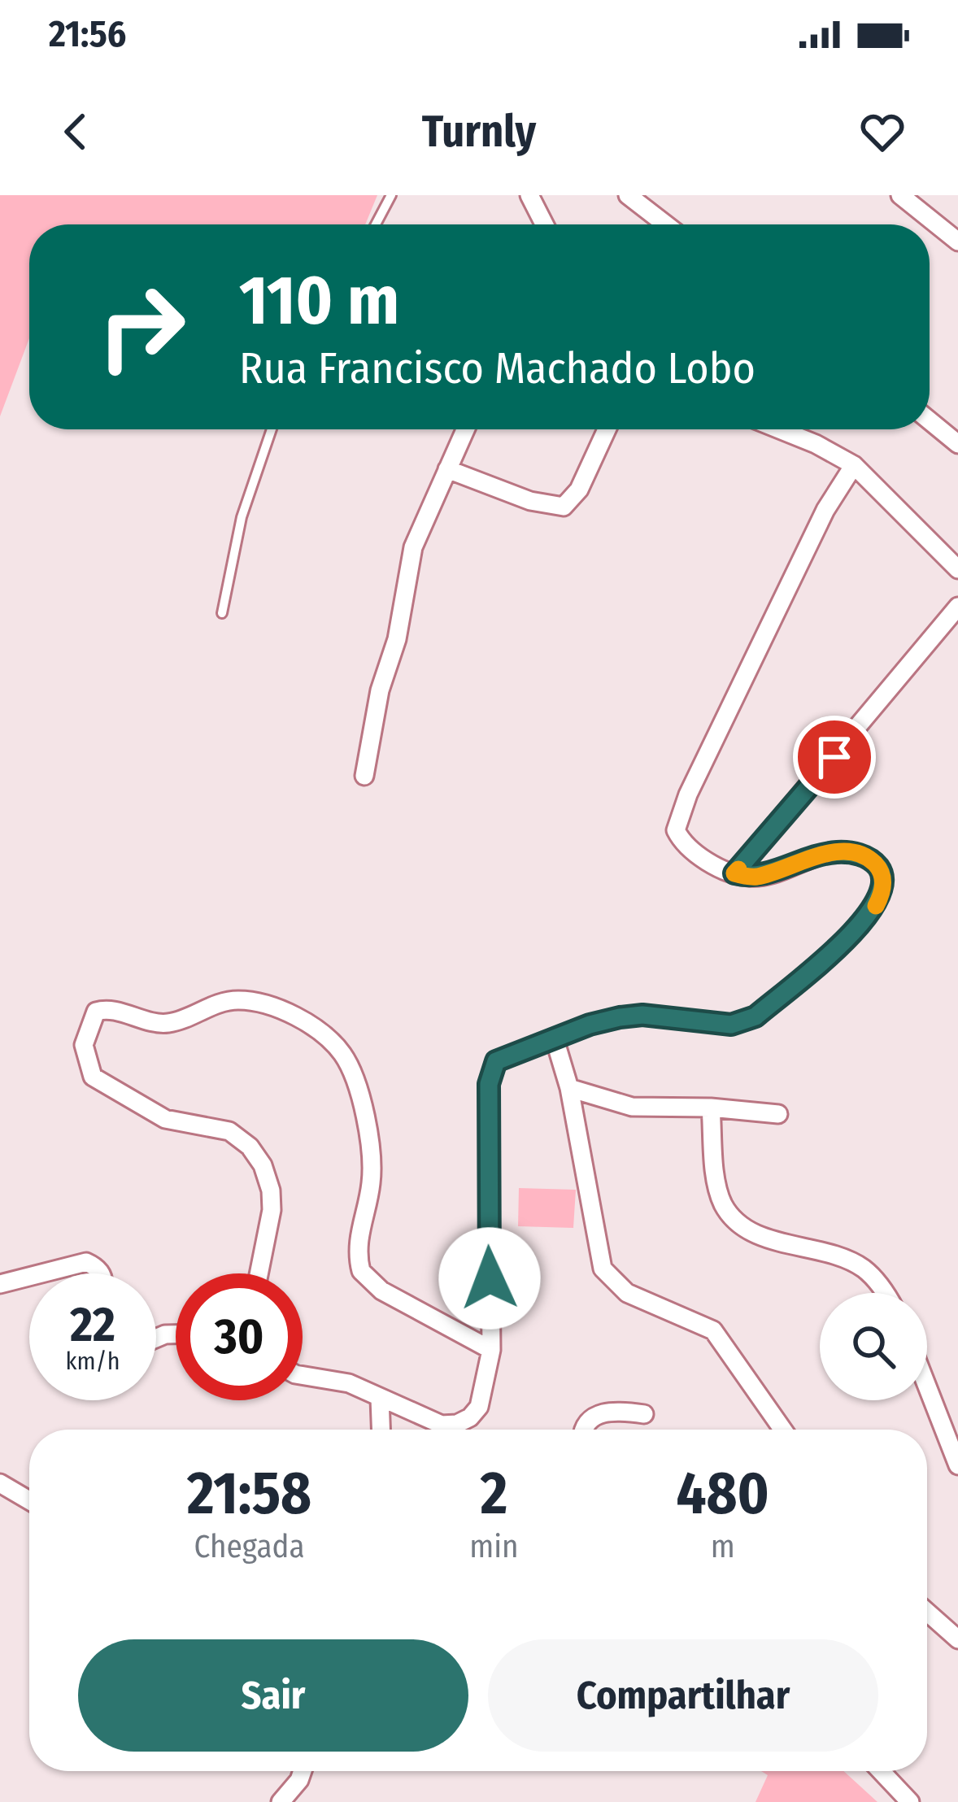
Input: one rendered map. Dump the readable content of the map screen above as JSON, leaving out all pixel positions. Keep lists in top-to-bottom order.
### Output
{
  "page": {
    "status": "21:56",
    "header": "Turnly",
    "turn": ["110 m", "Rua Francisco Machado Lobo"],
    "speed": "22 km/h",
    "limit": "30",
    "eta": [
      "21:58",
      "Chegada",
      "2",
      "min",
      "480",
      "m"
    ],
    "buttons": ["Sair", "Compartilhar"]
  }
}
